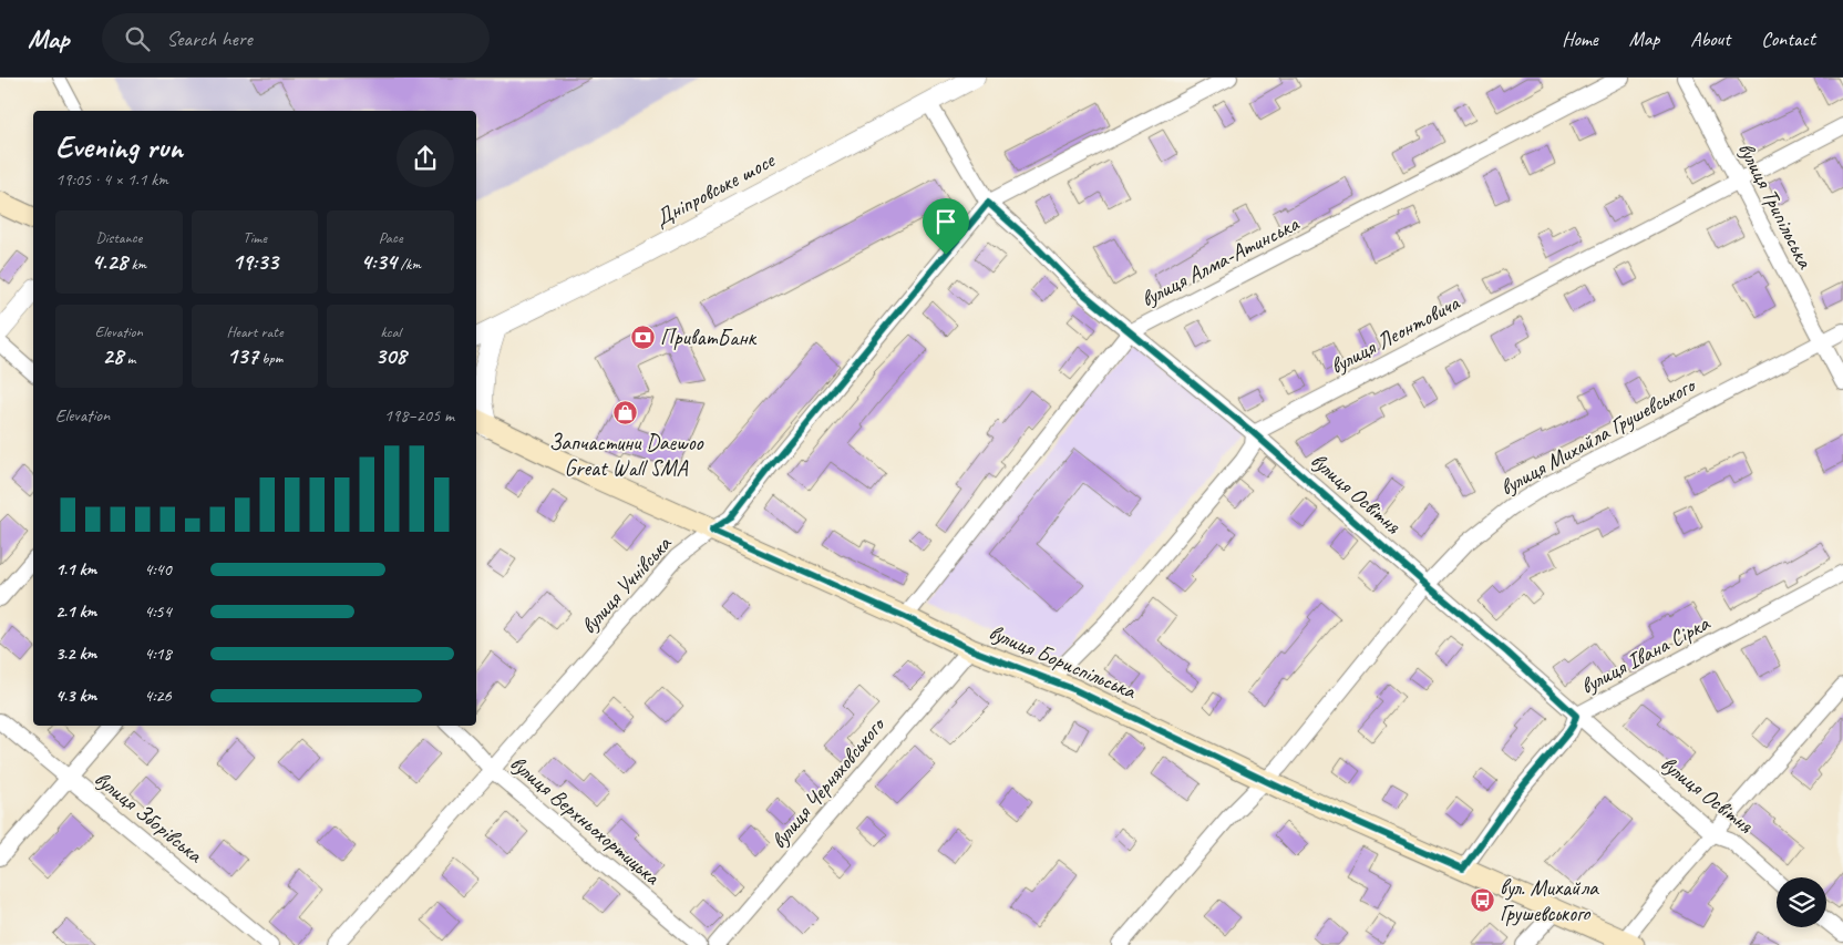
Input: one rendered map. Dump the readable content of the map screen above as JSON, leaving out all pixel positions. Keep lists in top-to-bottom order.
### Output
{
  "streets": {
    "main road": ["вулиця Бориспільська"],
    "street": [
      "Дніпровське шосе",
      "вулиця Трипільська",
      "вулиця Алма-Атинська",
      "вулиця Леонтовича",
      "вулиця Михайла Грушевського",
      "вулиця Освітня",
      "вулиця Учнівська",
      "вулиця Івана Сірка",
      "вулиця Черняховського",
      "вулиця Зборівська",
      "вулиця Верхньохортицька"
    ]
  },
  "crossings": [
    ["Дніпровське шосе", "вулиця Освітня"],
    ["вулиця Трипільська", "вулиця Леонтовича"],
    ["вулиця Трипільська", "вулиця Михайла Грушевського"],
    ["вулиця Алма-Атинська", "вулиця Освітня"],
    ["вулиця Алма-Атинська", "вулиця Бориспільська"],
    ["вулиця Леонтовича", "вулиця Освітня"],
    ["вулиця Михайла Грушевського", "вулиця Освітня"],
    ["вулиця Михайла Грушевського", "вулиця Бориспільська"],
    ["вулиця Освітня", "вулиця Учнівська"],
    ["вулиця Освітня", "вулиця Івана Сірка"],
    ["вулиця Учнівська", "вулиця Бориспільська"],
    ["вулиця Учнівська", "вулиця Верхньохортицька"],
    ["вулиця Івана Сірка", "вулиця Бориспільська"],
    ["вулиця Бориспільська", "вулиця Черняховського"]
  ],
  "places": {
    "bank": ["ПриватБанк"],
    "shop": ["Запчастини Daewoo Great Wall SMA"],
    "bus stop": ["вул. Михайла Грушевського"]
  },
  "page": {
    "header": "Map",
    "search": "Search here",
    "nav": [
      "Home",
      "Map",
      "About",
      "Contact"
    ],
    "heading": ["Evening run", "19:05 · 4 × 1.1 km"],
    "stats": [
      ["Distance", "4.28 km"],
      ["Time", "19:33"],
      ["Pace", "4:34 /km"],
      ["Elevation", "28 m"],
      ["Heart rate", "137 bpm"],
      ["kcal", "308"]
    ],
    "chart": ["Elevation", "198–205 m"],
    "list": [
      {
        "name": "1.1 km",
        "note": "4:40"
      },
      {
        "name": "2.1 km",
        "note": "4:54"
      },
      {
        "name": "3.2 km",
        "note": "4:18"
      },
      {
        "name": "4.3 km",
        "note": "4:26"
      }
    ]
  }
}
